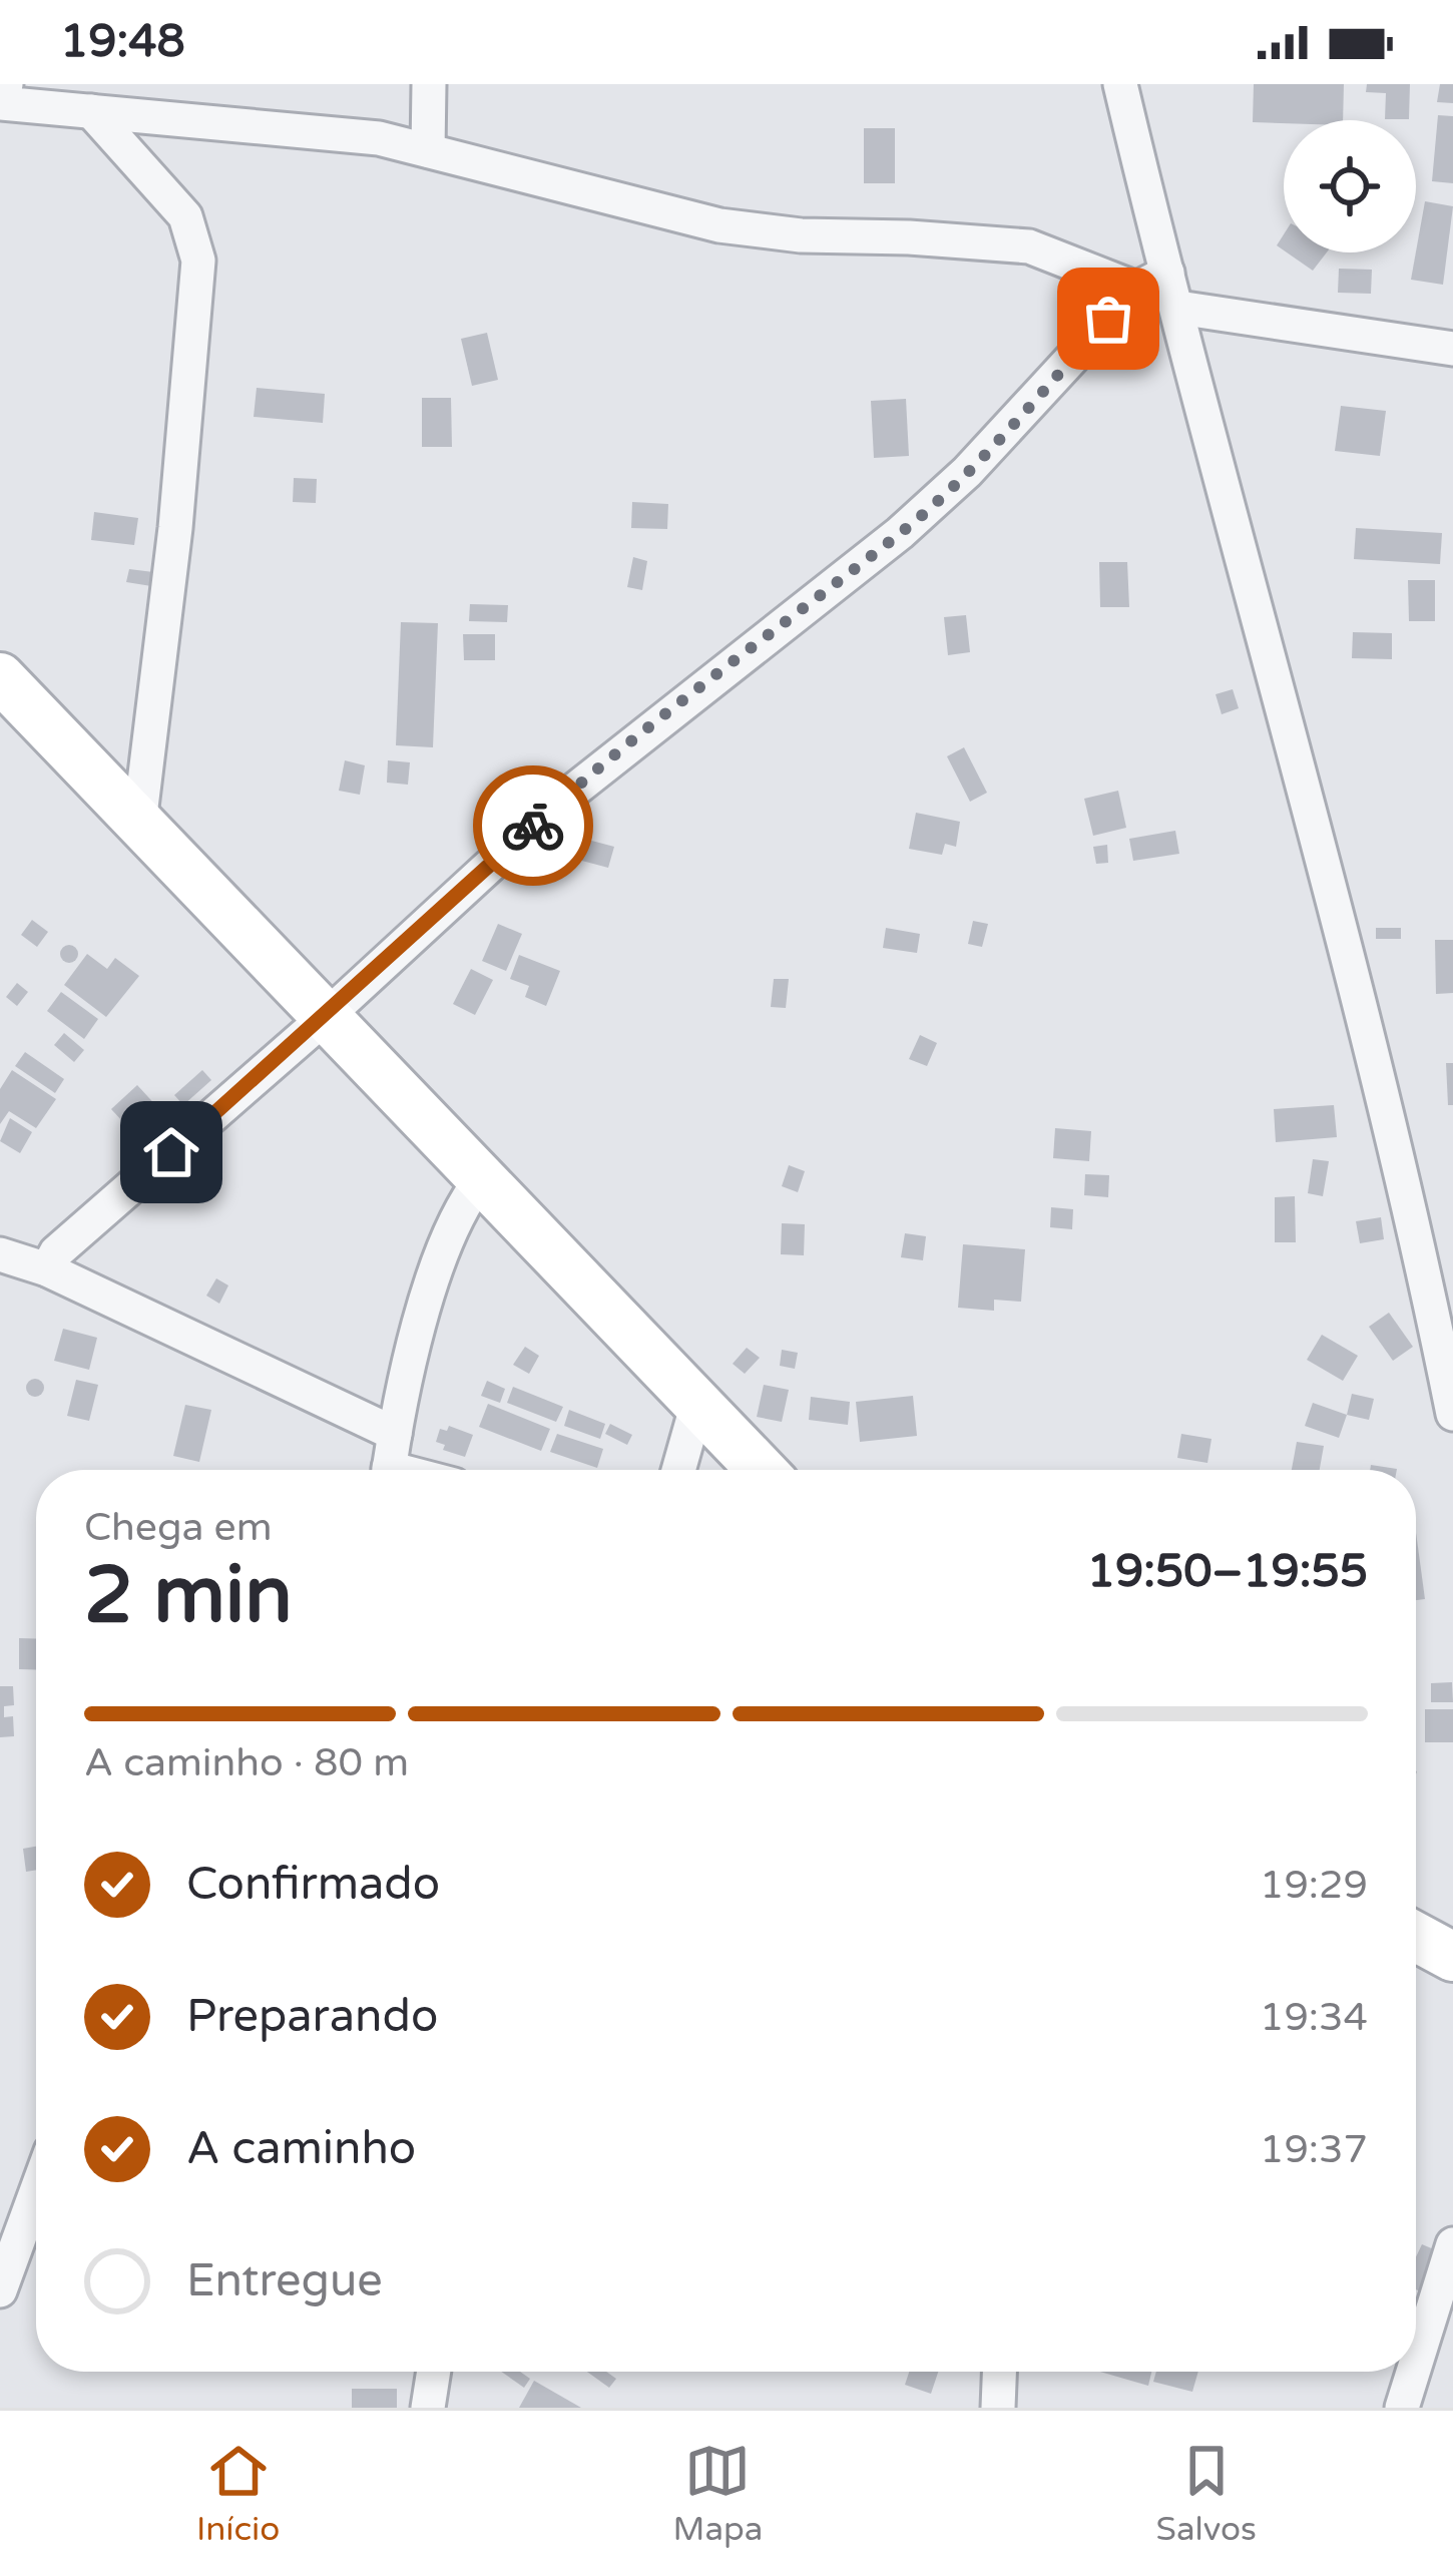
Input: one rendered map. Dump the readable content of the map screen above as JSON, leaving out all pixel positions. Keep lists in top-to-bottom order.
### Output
{
  "page": {
    "status": "19:48",
    "heading": ["2 min", "Chega em", "19:50–19:55"],
    "bar": "A caminho · 80 m",
    "list": [
      ["Confirmado", "19:29"],
      ["Preparando", "19:34"],
      ["A caminho", "19:37"],
      "Entregue"
    ],
    "tabs": ["Início", "Mapa", "Salvos"]
  }
}
